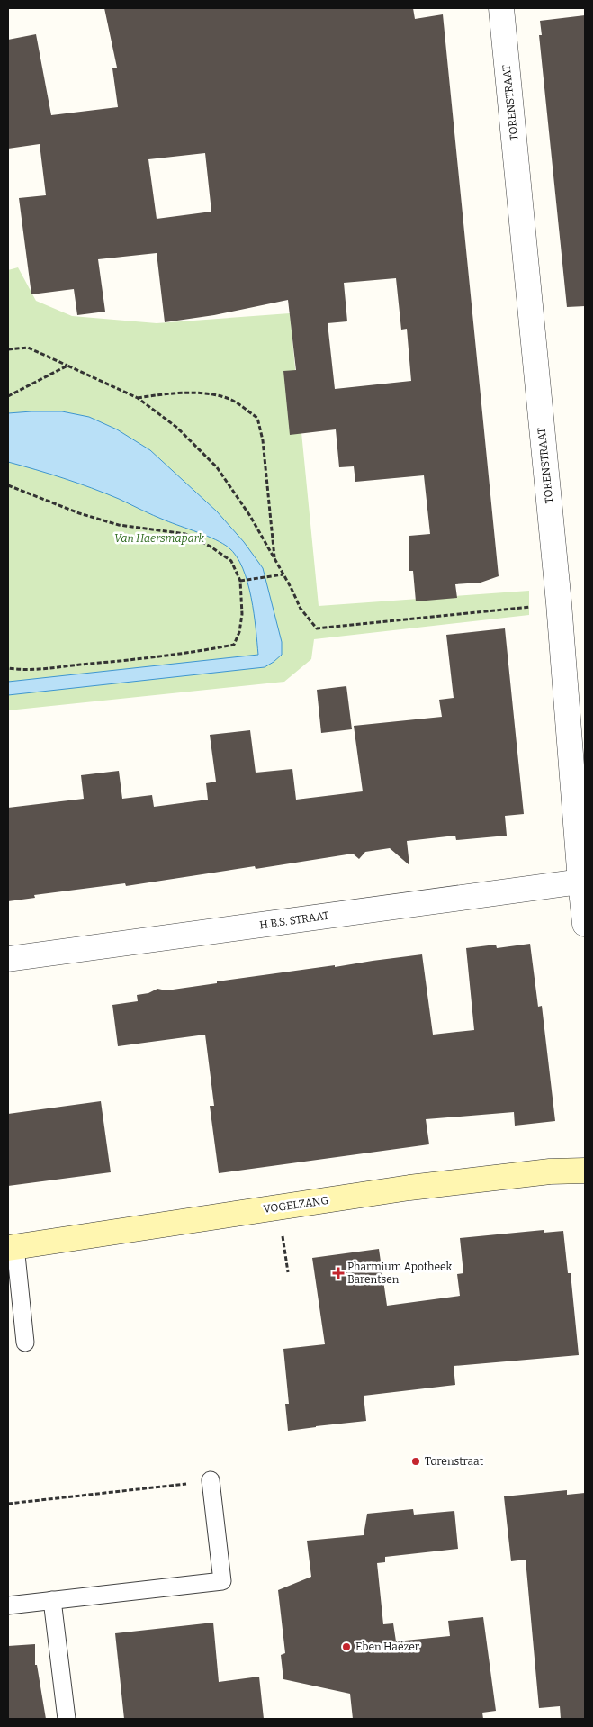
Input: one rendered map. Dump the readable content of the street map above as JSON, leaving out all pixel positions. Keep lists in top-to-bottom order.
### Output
{
  "streets": {
    "street": ["TORENSTRAAT", "H.B.S. STRAAT", "VOGELZANG"]
  },
  "crossings": [
    ["TORENSTRAAT", "H.B.S. STRAAT"]
  ],
  "parks": ["Van Haersmapark"],
  "places": {
    "health": ["Pharmium Apotheek Barentsen"],
    "other": ["Torenstraat", "Eben Haëzer"]
  }
}
